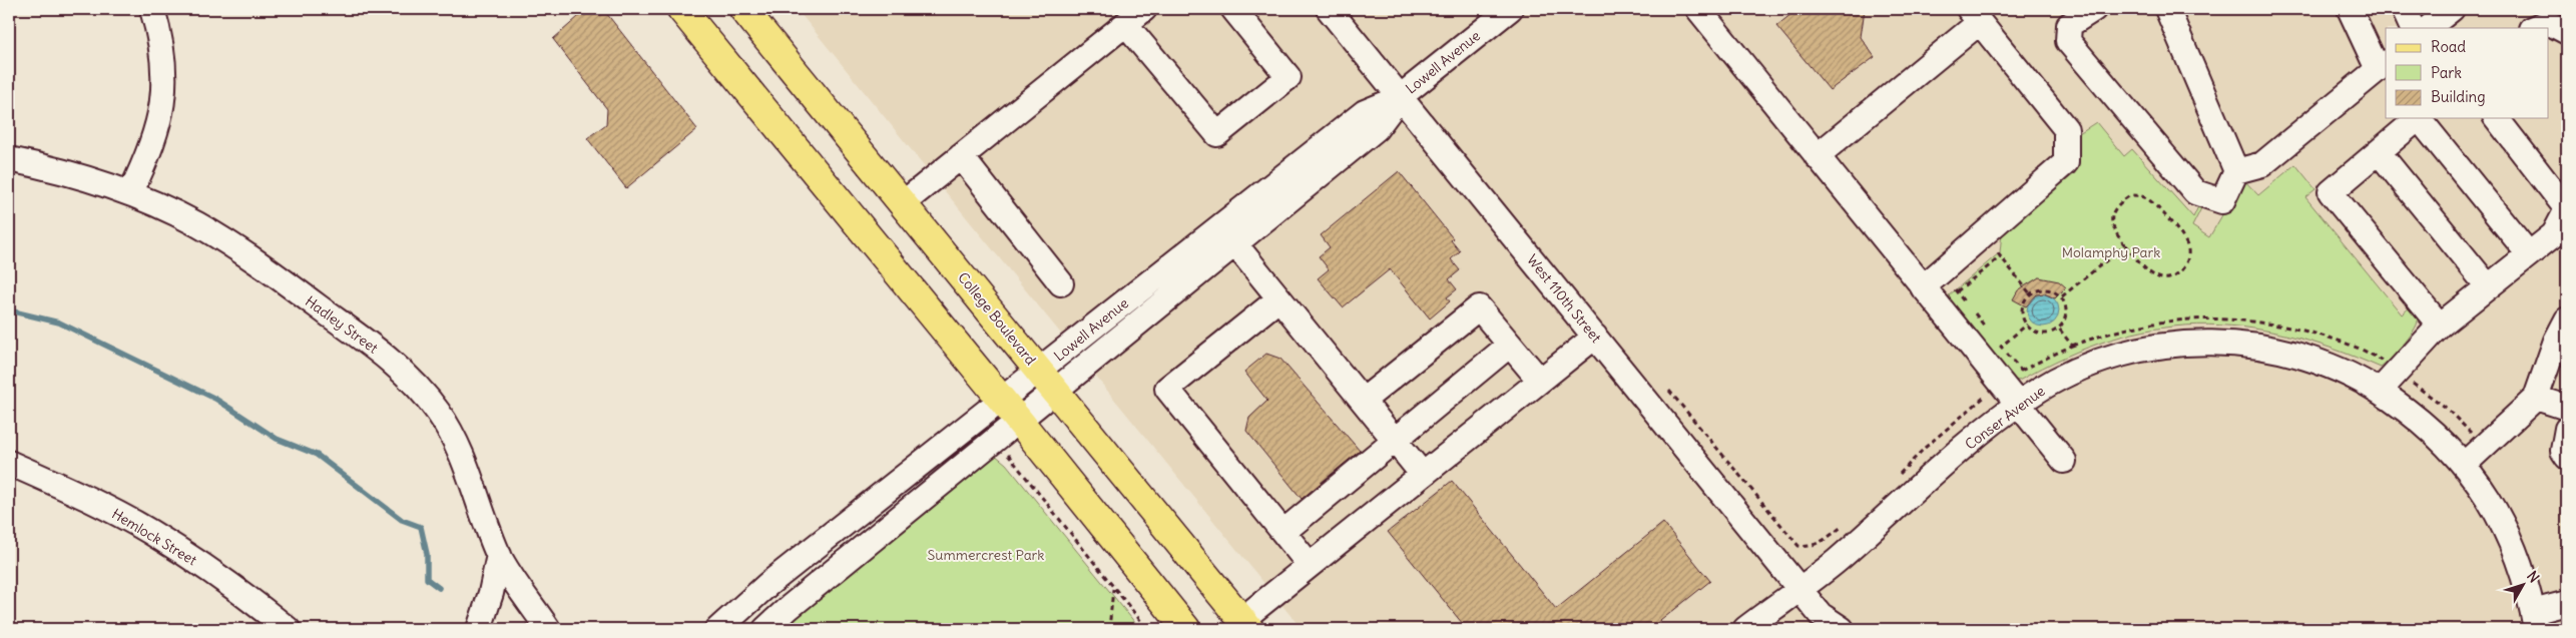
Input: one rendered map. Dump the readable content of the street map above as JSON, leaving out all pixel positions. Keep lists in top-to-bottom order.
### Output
{
  "streets": {
    "main road": ["College Boulevard"],
    "street": [
      "Lowell Avenue",
      "West 110th Street",
      "Hadley Street",
      "Conser Avenue",
      "Hemlock Street"
    ]
  },
  "crossings": [
    ["Lowell Avenue", "West 110th Street"],
    ["Lowell Avenue", "College Boulevard"],
    ["West 110th Street", "Conser Avenue"]
  ],
  "parks": ["Molamphy Park", "Summercrest Park"],
  "legend": ["Road", "Park", "Building"],
  "north": "top right"
}
